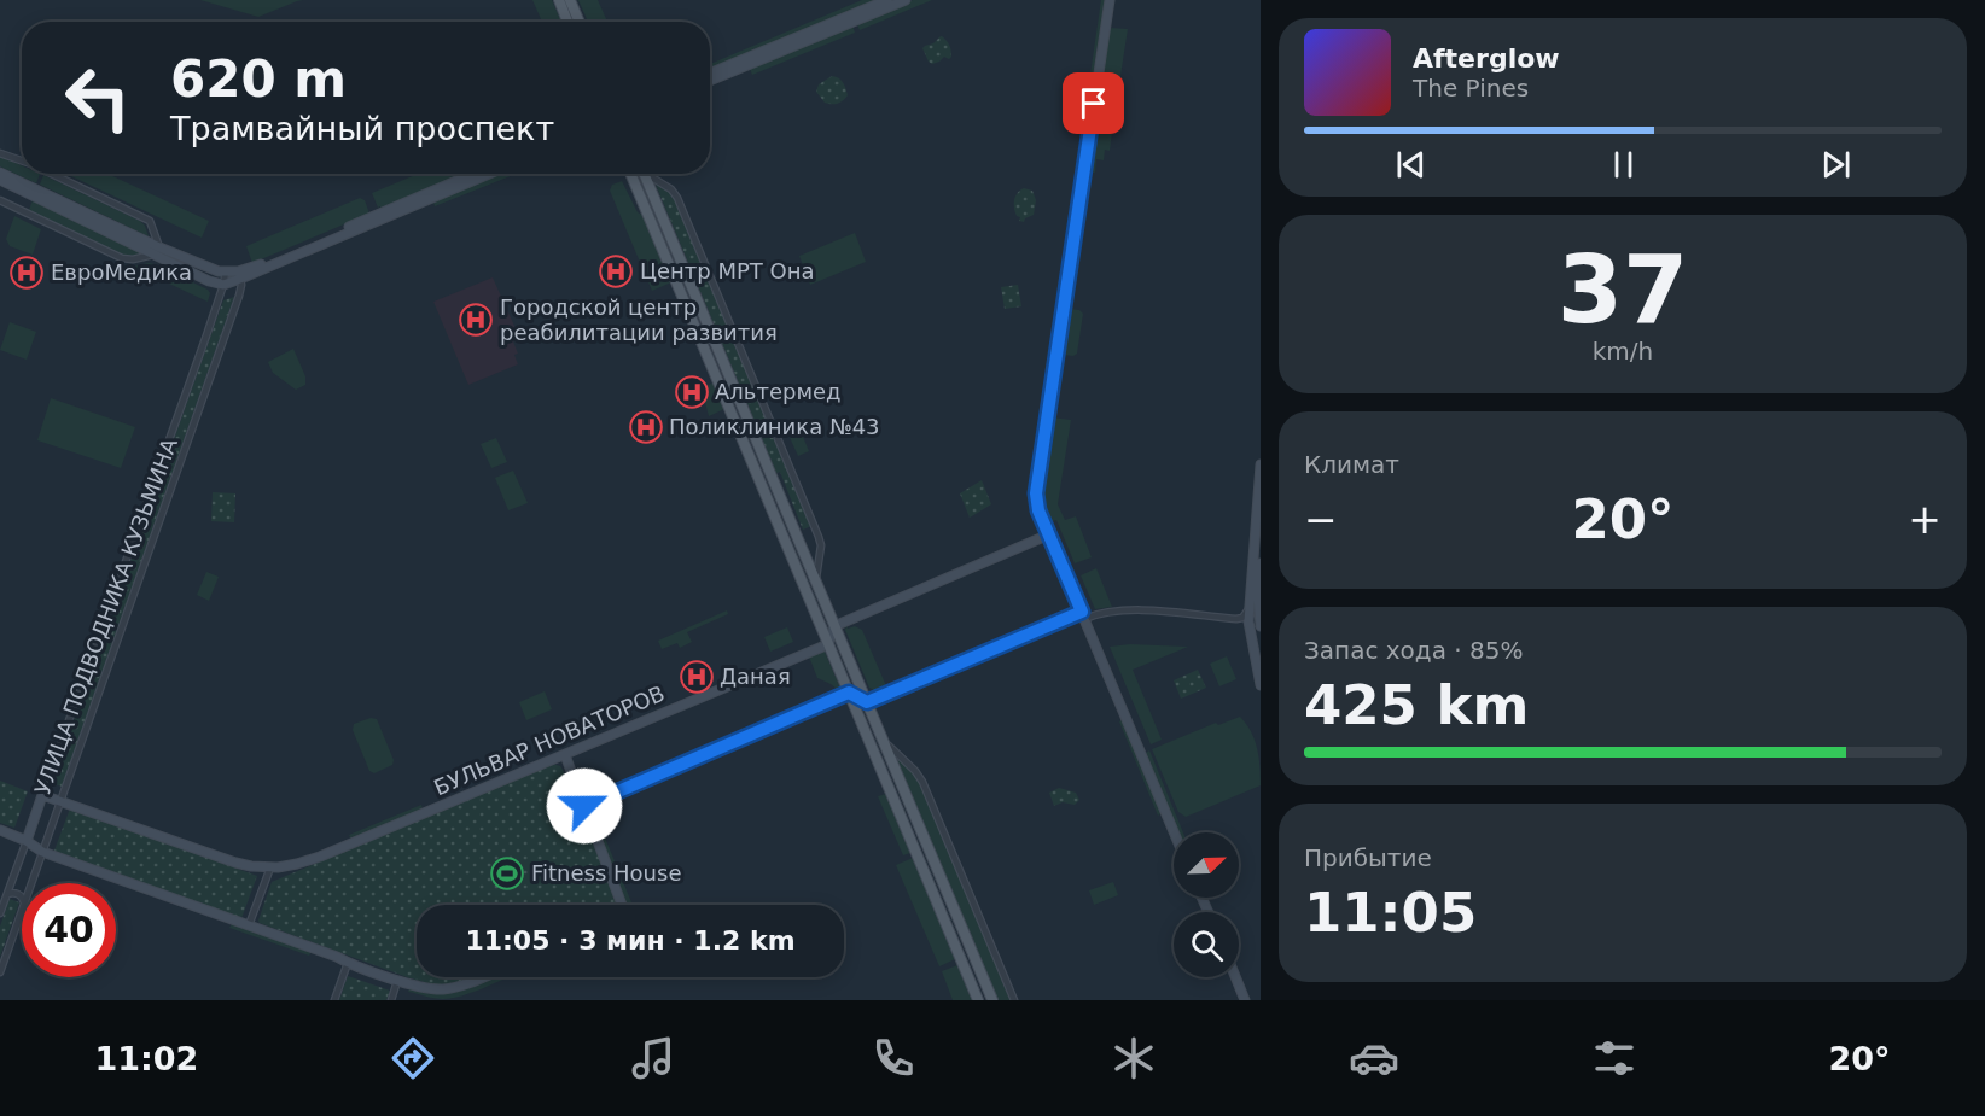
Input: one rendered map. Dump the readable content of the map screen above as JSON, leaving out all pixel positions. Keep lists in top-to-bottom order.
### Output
{
  "streets": {
    "street": ["УЛИЦА ПОДВОДНИКА КУЗЬМИНА", "БУЛЬВАР НОВАТОРОВ"]
  },
  "crossings": [
    ["УЛИЦА ПОДВОДНИКА КУЗЬМИНА", "БУЛЬВАР НОВАТОРОВ"]
  ],
  "places": {
    "hospital": [
      "Центр МРТ Она",
      "ЕвроМедика",
      "Городской центр реабилитации развития",
      "Альтермед",
      "Поликлиника №43",
      "Даная"
    ],
    "sports": ["Fitness House"]
  },
  "north": "top right",
  "page": {
    "turn": ["620 m", "Трамвайный проспект"],
    "song": ["Afterglow", "The Pines"],
    "tile": [
      ["37", "km/h"],
      "Климат",
      ["Запас хода · 85%", "425 km"],
      ["Прибытие", "11:05"]
    ],
    "heat": ["−", "20°", "+"],
    "limit": "40",
    "trip": "11:05 · 3 мин · 1.2 km",
    "tabs": ["11:02", "20°"]
  }
}
